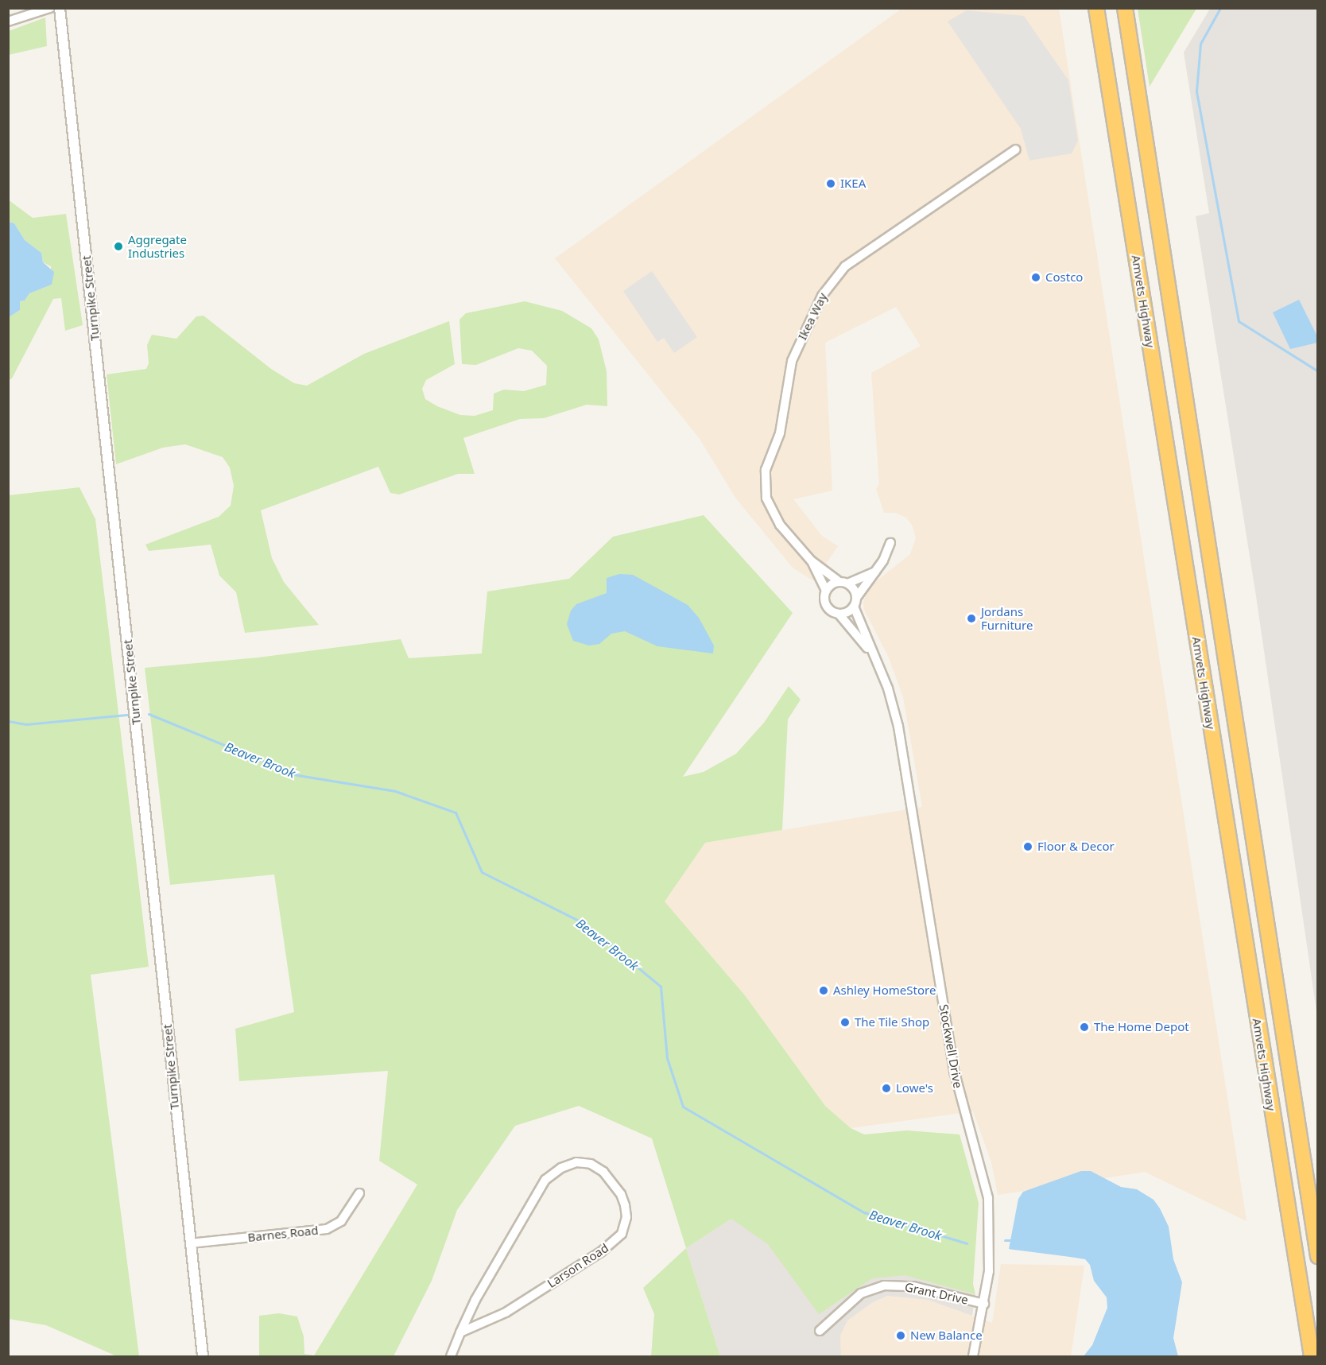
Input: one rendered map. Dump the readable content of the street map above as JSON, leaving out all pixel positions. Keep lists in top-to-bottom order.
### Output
{
  "streets": {
    "highway": ["Amvets Highway"],
    "street": [
      "Turnpike Street",
      "Ikea Way",
      "Stockwell Drive",
      "Barnes Road",
      "Larson Road",
      "Grant Drive"
    ]
  },
  "crossings": [
    ["Turnpike Street", "Barnes Road"],
    ["Ikea Way", "Stockwell Drive"],
    ["Stockwell Drive", "Grant Drive"]
  ],
  "water": ["Beaver Brook"],
  "places": [
    "IKEA",
    "Aggregate Industries",
    "Costco",
    "Jordans Furniture",
    "Floor & Decor",
    "Ashley HomeStore",
    "The Tile Shop",
    "The Home Depot",
    "Lowe's",
    "New Balance"
  ]
}
